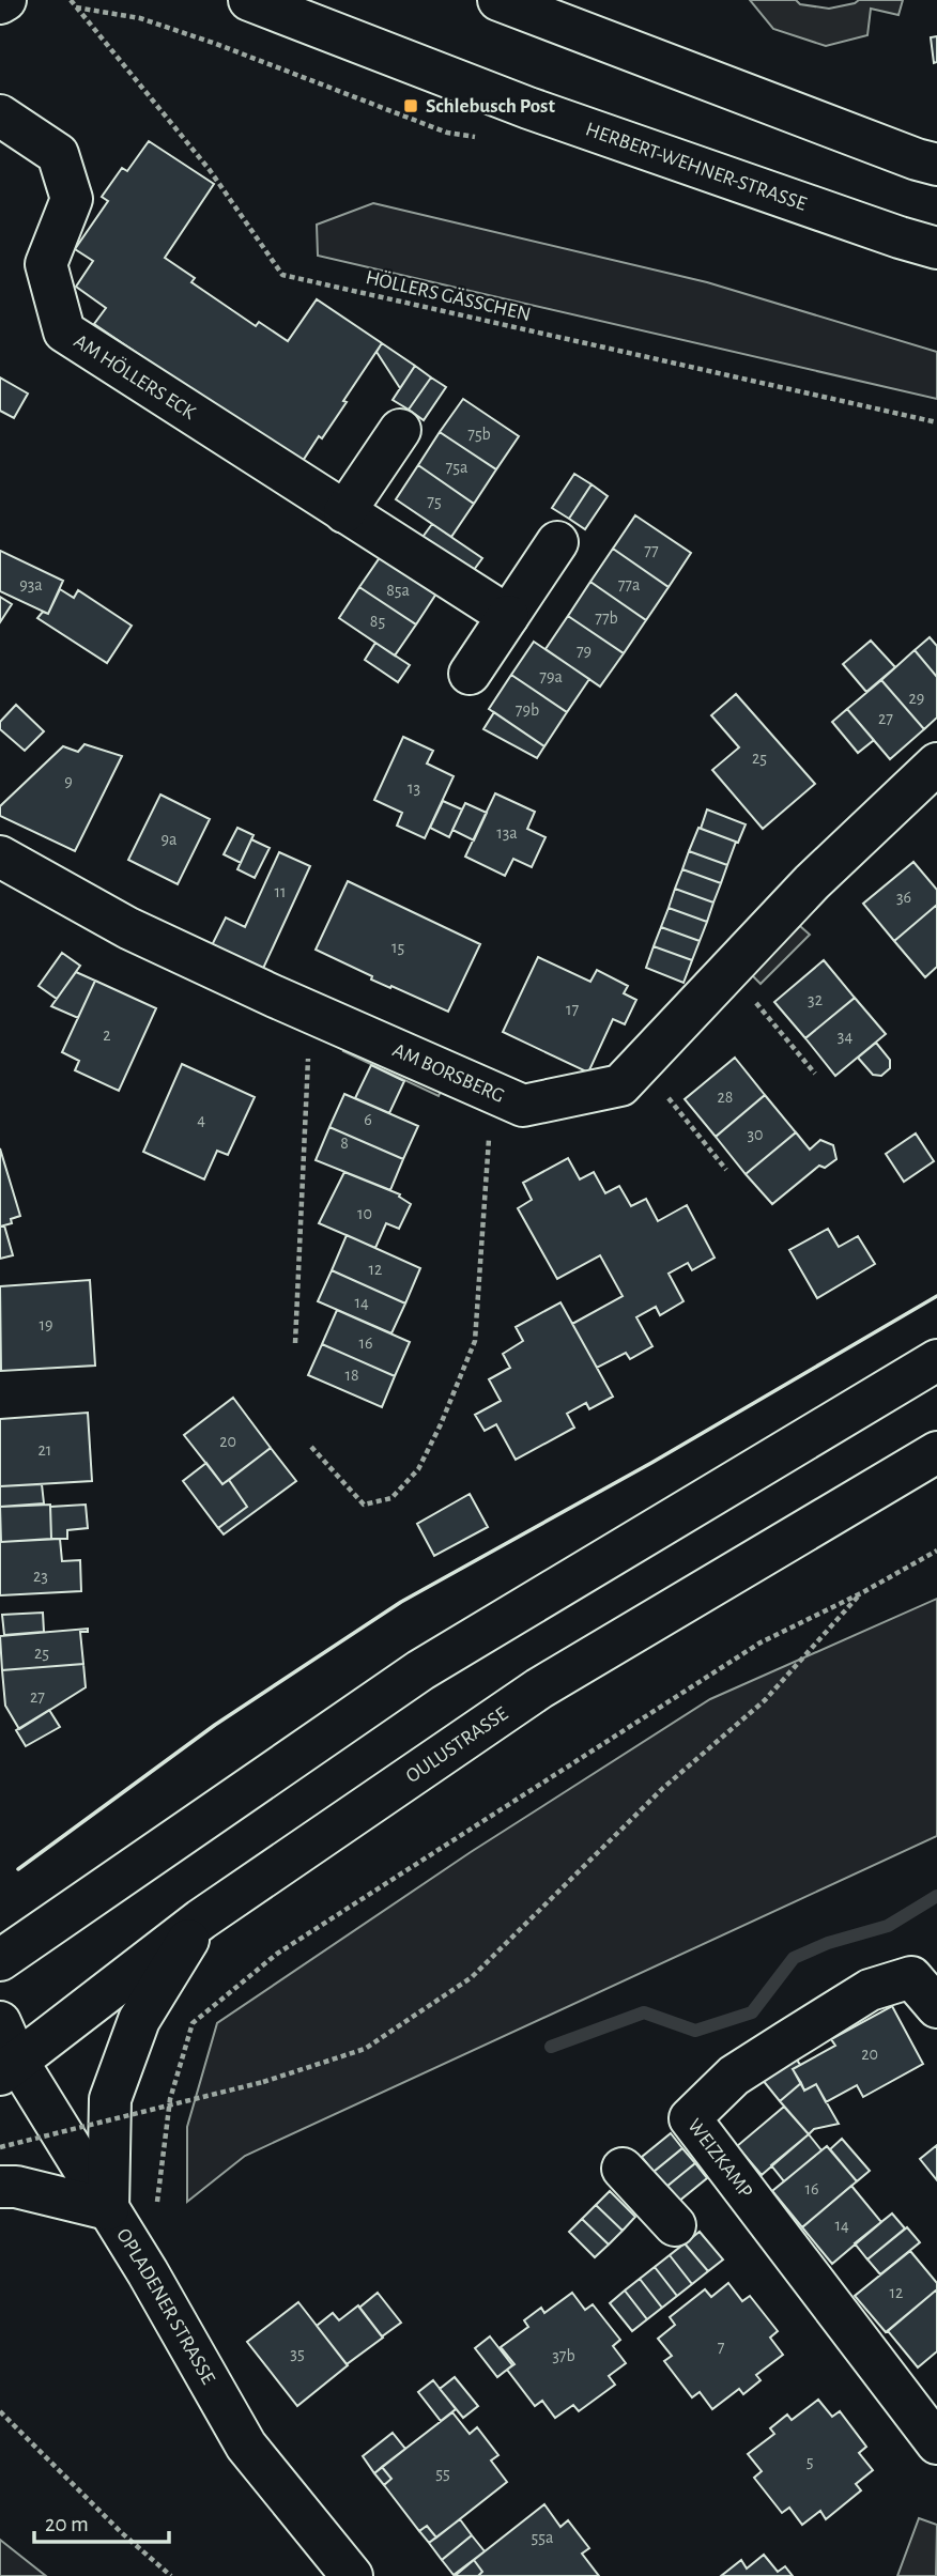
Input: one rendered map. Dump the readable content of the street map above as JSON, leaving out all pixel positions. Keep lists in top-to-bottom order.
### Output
{
  "streets": {
    "main road": [
      "HERBERT-WEHNER-STRASSE",
      "AM HÖLLERS ECK",
      "AM BORSBERG",
      "OULUSTRASSE",
      "WEIZKAMP",
      "OPLADENER STRASSE"
    ],
    "path": ["HÖLLERS GÄSSCHEN"]
  },
  "crossings": [
    ["OULUSTRASSE", "OPLADENER STRASSE"]
  ],
  "places": {
    "transit": ["Schlebusch Post"]
  },
  "house_numbers": [
    "75b",
    "75a",
    "75",
    "77",
    "93a",
    "77a",
    "85a",
    "77b",
    "85",
    "79",
    "79a",
    "29",
    "79b",
    "27",
    "25",
    "9",
    "13",
    "13a",
    "9a",
    "11",
    "36",
    "15",
    "32",
    "17",
    "2",
    "34",
    "28",
    "4",
    "6",
    "30",
    "8",
    "10",
    "12",
    "14",
    "19",
    "16",
    "18",
    "20",
    "21",
    "23",
    "25",
    "27",
    "20",
    "16",
    "14",
    "12",
    "7",
    "35",
    "37b",
    "5",
    "55",
    "55a"
  ],
  "scale_bar": "20 m"
}
